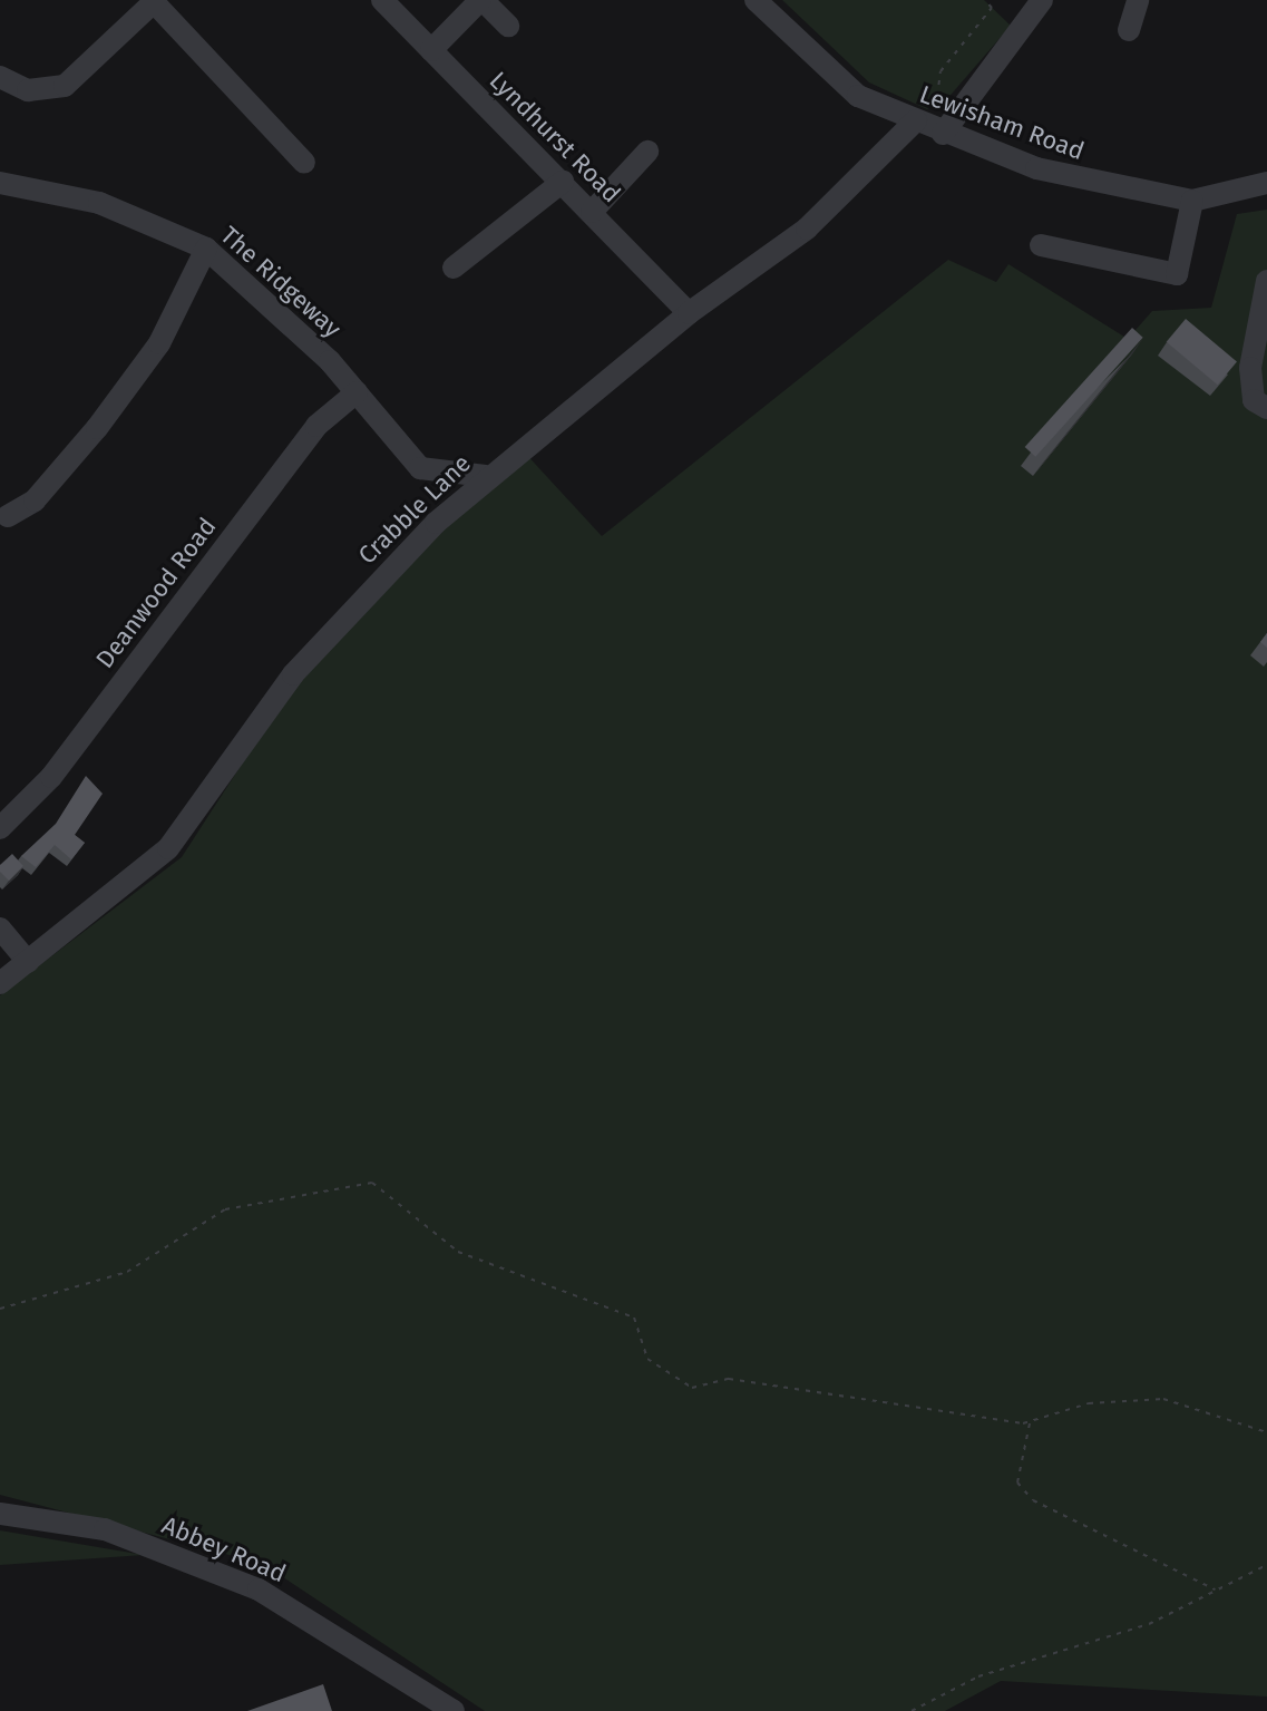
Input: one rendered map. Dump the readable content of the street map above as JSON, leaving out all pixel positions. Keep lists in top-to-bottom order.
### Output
{
  "streets": {
    "street": [
      "Lewisham Road",
      "Lyndhurst Road",
      "The Ridgeway",
      "Crabble Lane",
      "Deanwood Road",
      "Abbey Road"
    ]
  },
  "crossings": [
    ["Lewisham Road", "Crabble Lane"],
    ["Lyndhurst Road", "Crabble Lane"],
    ["The Ridgeway", "Crabble Lane"],
    ["The Ridgeway", "Deanwood Road"]
  ]
}
